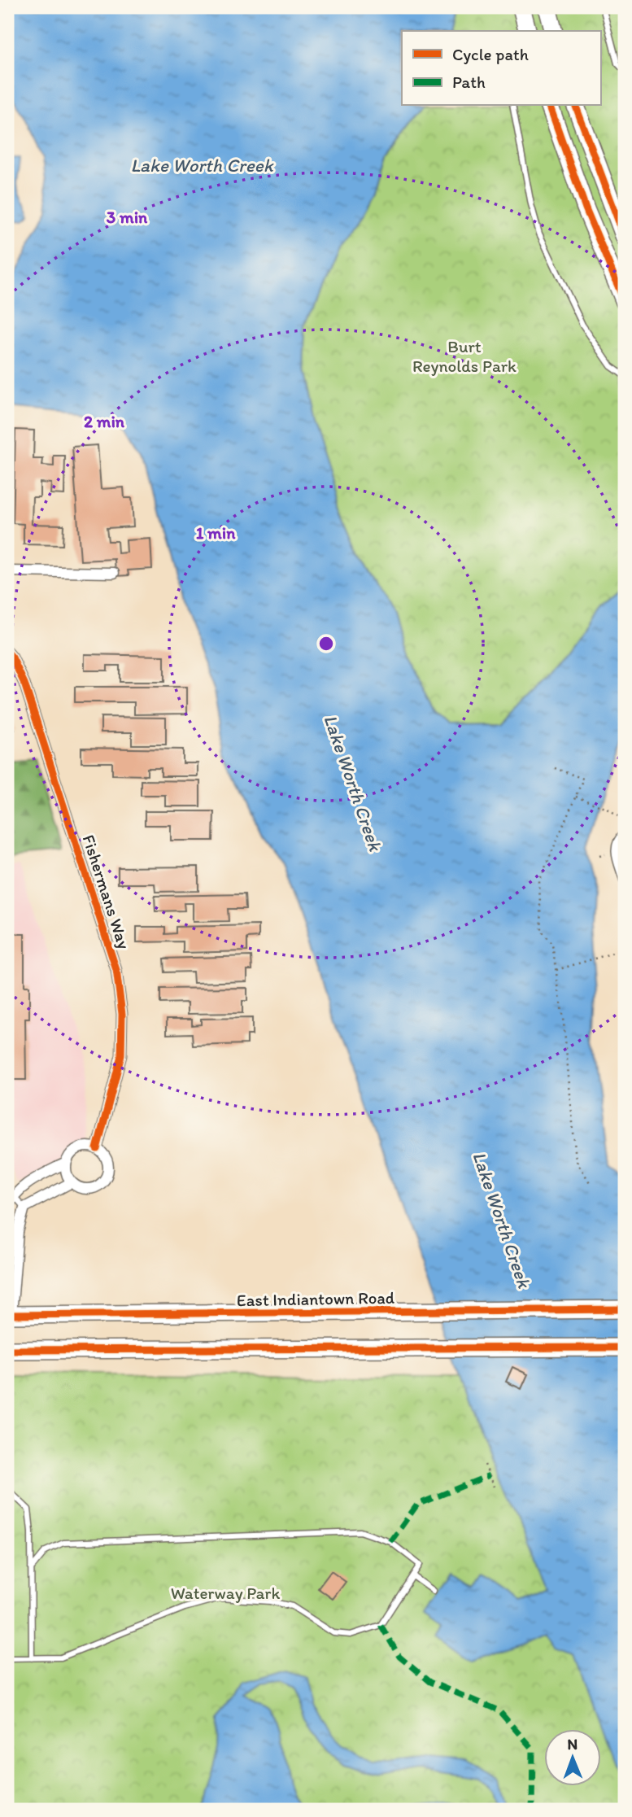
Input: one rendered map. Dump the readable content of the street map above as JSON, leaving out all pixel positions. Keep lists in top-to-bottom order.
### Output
{
  "streets": {
    "main road": ["East Indiantown Road"],
    "street": ["Fishermans Way"]
  },
  "water": ["Lake Worth Creek"],
  "parks": ["Burt Reynolds Park", "Waterway Park"],
  "legend": ["Cycle path", "Path"],
  "north": "top",
  "rings": ["3 min", "2 min", "1 min"]
}
